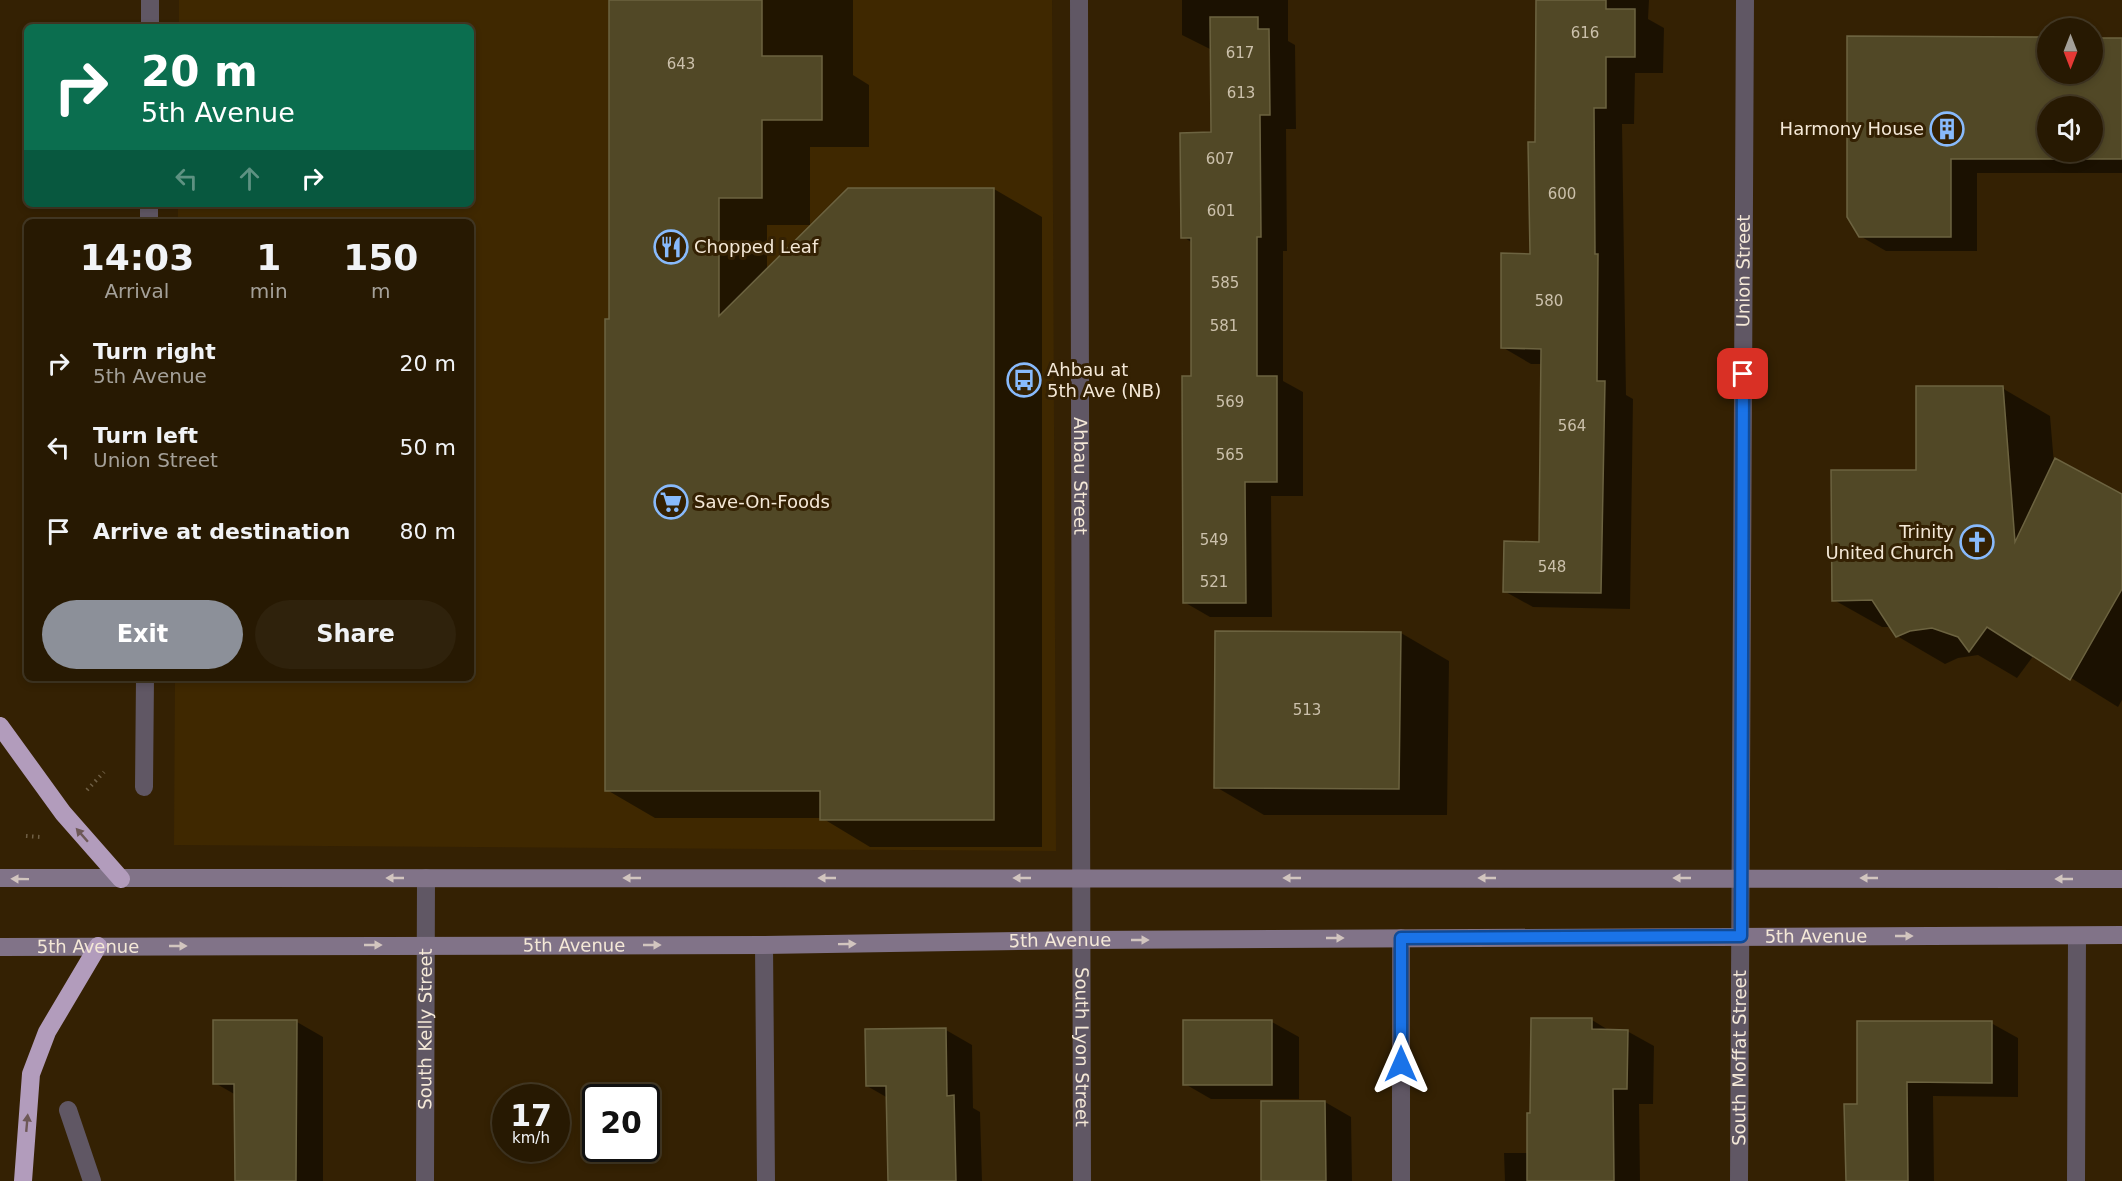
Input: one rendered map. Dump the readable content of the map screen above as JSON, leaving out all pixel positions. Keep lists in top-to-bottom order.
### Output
{
  "streets": {
    "main road": ["5th Avenue"],
    "street": [
      "Union Street",
      "Ahbau Street",
      "South Kelly Street",
      "South Lyon Street",
      "South Moffat Street"
    ]
  },
  "crossings": [
    ["Union Street", "5th Avenue"],
    ["Union Street", "South Moffat Street"],
    ["Ahbau Street", "South Lyon Street"],
    ["5th Avenue", "South Kelly Street"],
    ["5th Avenue", "South Lyon Street"],
    ["5th Avenue", "South Moffat Street"]
  ],
  "places": {
    "building": ["Harmony House"],
    "restaurant": ["Chopped Leaf"],
    "bus stop": ["Ahbau at 5th Ave (NB)"],
    "supermarket": ["Save-On-Foods"],
    "church": ["Trinity United Church"]
  },
  "house_numbers": [
    "616",
    "617",
    "643",
    "613",
    "607",
    "600",
    "601",
    "585",
    "580",
    "581",
    "569",
    "564",
    "565",
    "549",
    "548",
    "521",
    "513"
  ],
  "north": "bottom",
  "page": {
    "turn": ["20 m", "5th Avenue"],
    "eta": [
      "14:03",
      "Arrival",
      "1",
      "min",
      "150",
      "m"
    ],
    "list": [
      {
        "name": "Turn right",
        "note": "5th Avenue",
        "value": "20 m"
      },
      {
        "name": "Turn left",
        "note": "Union Street",
        "value": "50 m"
      },
      {
        "name": "Arrive at destination",
        "value": "80 m"
      }
    ],
    "buttons": ["Exit", "Share"],
    "speed": "17 km/h",
    "limit": "20"
  }
}
